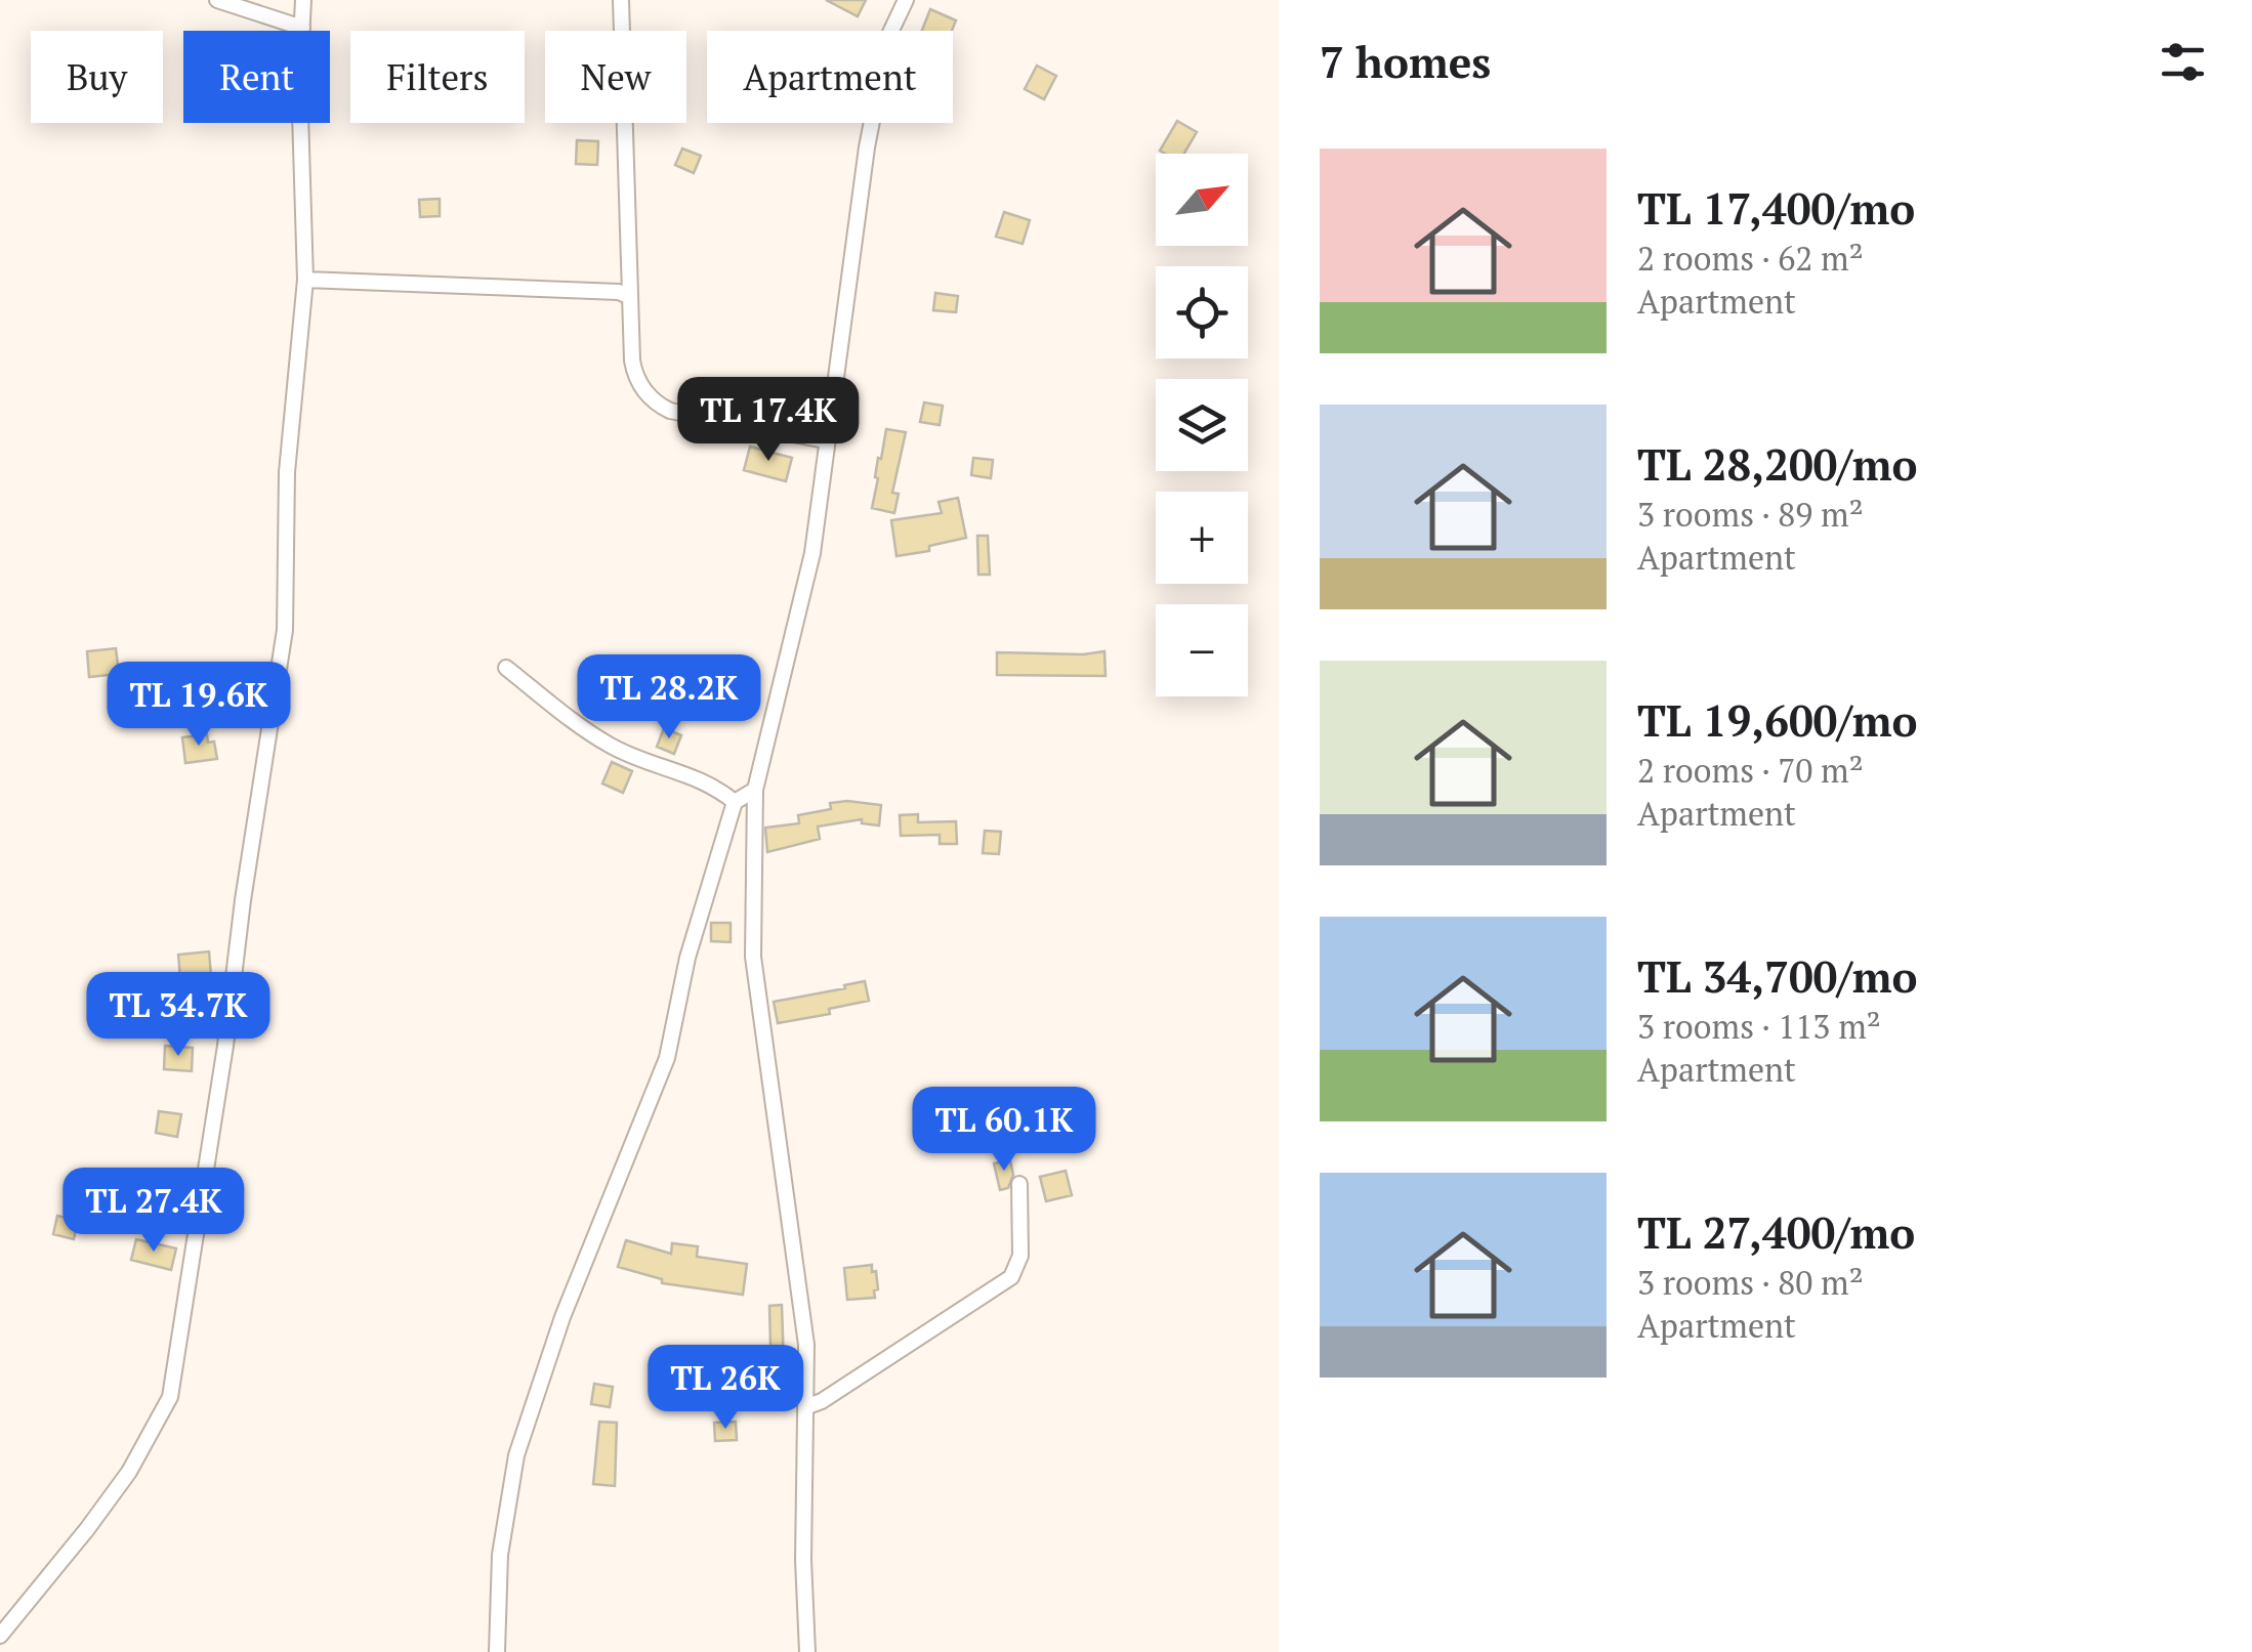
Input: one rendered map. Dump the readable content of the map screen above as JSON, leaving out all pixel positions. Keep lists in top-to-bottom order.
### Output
{
  "north": "top right",
  "page": {
    "heading": "7 homes",
    "chip": [
      "Buy",
      "Rent",
      "Filters",
      "New",
      "Apartment"
    ],
    "list": [
      {
        "name": "TL 17,400/mo",
        "note": "2 rooms · 62 m² · Apartment"
      },
      {
        "name": "TL 28,200/mo",
        "note": "3 rooms · 89 m² · Apartment"
      },
      {
        "name": "TL 19,600/mo",
        "note": "2 rooms · 70 m² · Apartment"
      },
      {
        "name": "TL 34,700/mo",
        "note": "3 rooms · 113 m² · Apartment"
      },
      {
        "name": "TL 27,400/mo",
        "note": "3 rooms · 80 m² · Apartment"
      }
    ],
    "map_buttons": ["+", "−"],
    "price": [
      "TL 17.4K",
      "TL 28.2K",
      "TL 19.6K",
      "TL 34.7K",
      "TL 60.1K",
      "TL 27.4K",
      "TL 26K"
    ]
  }
}
